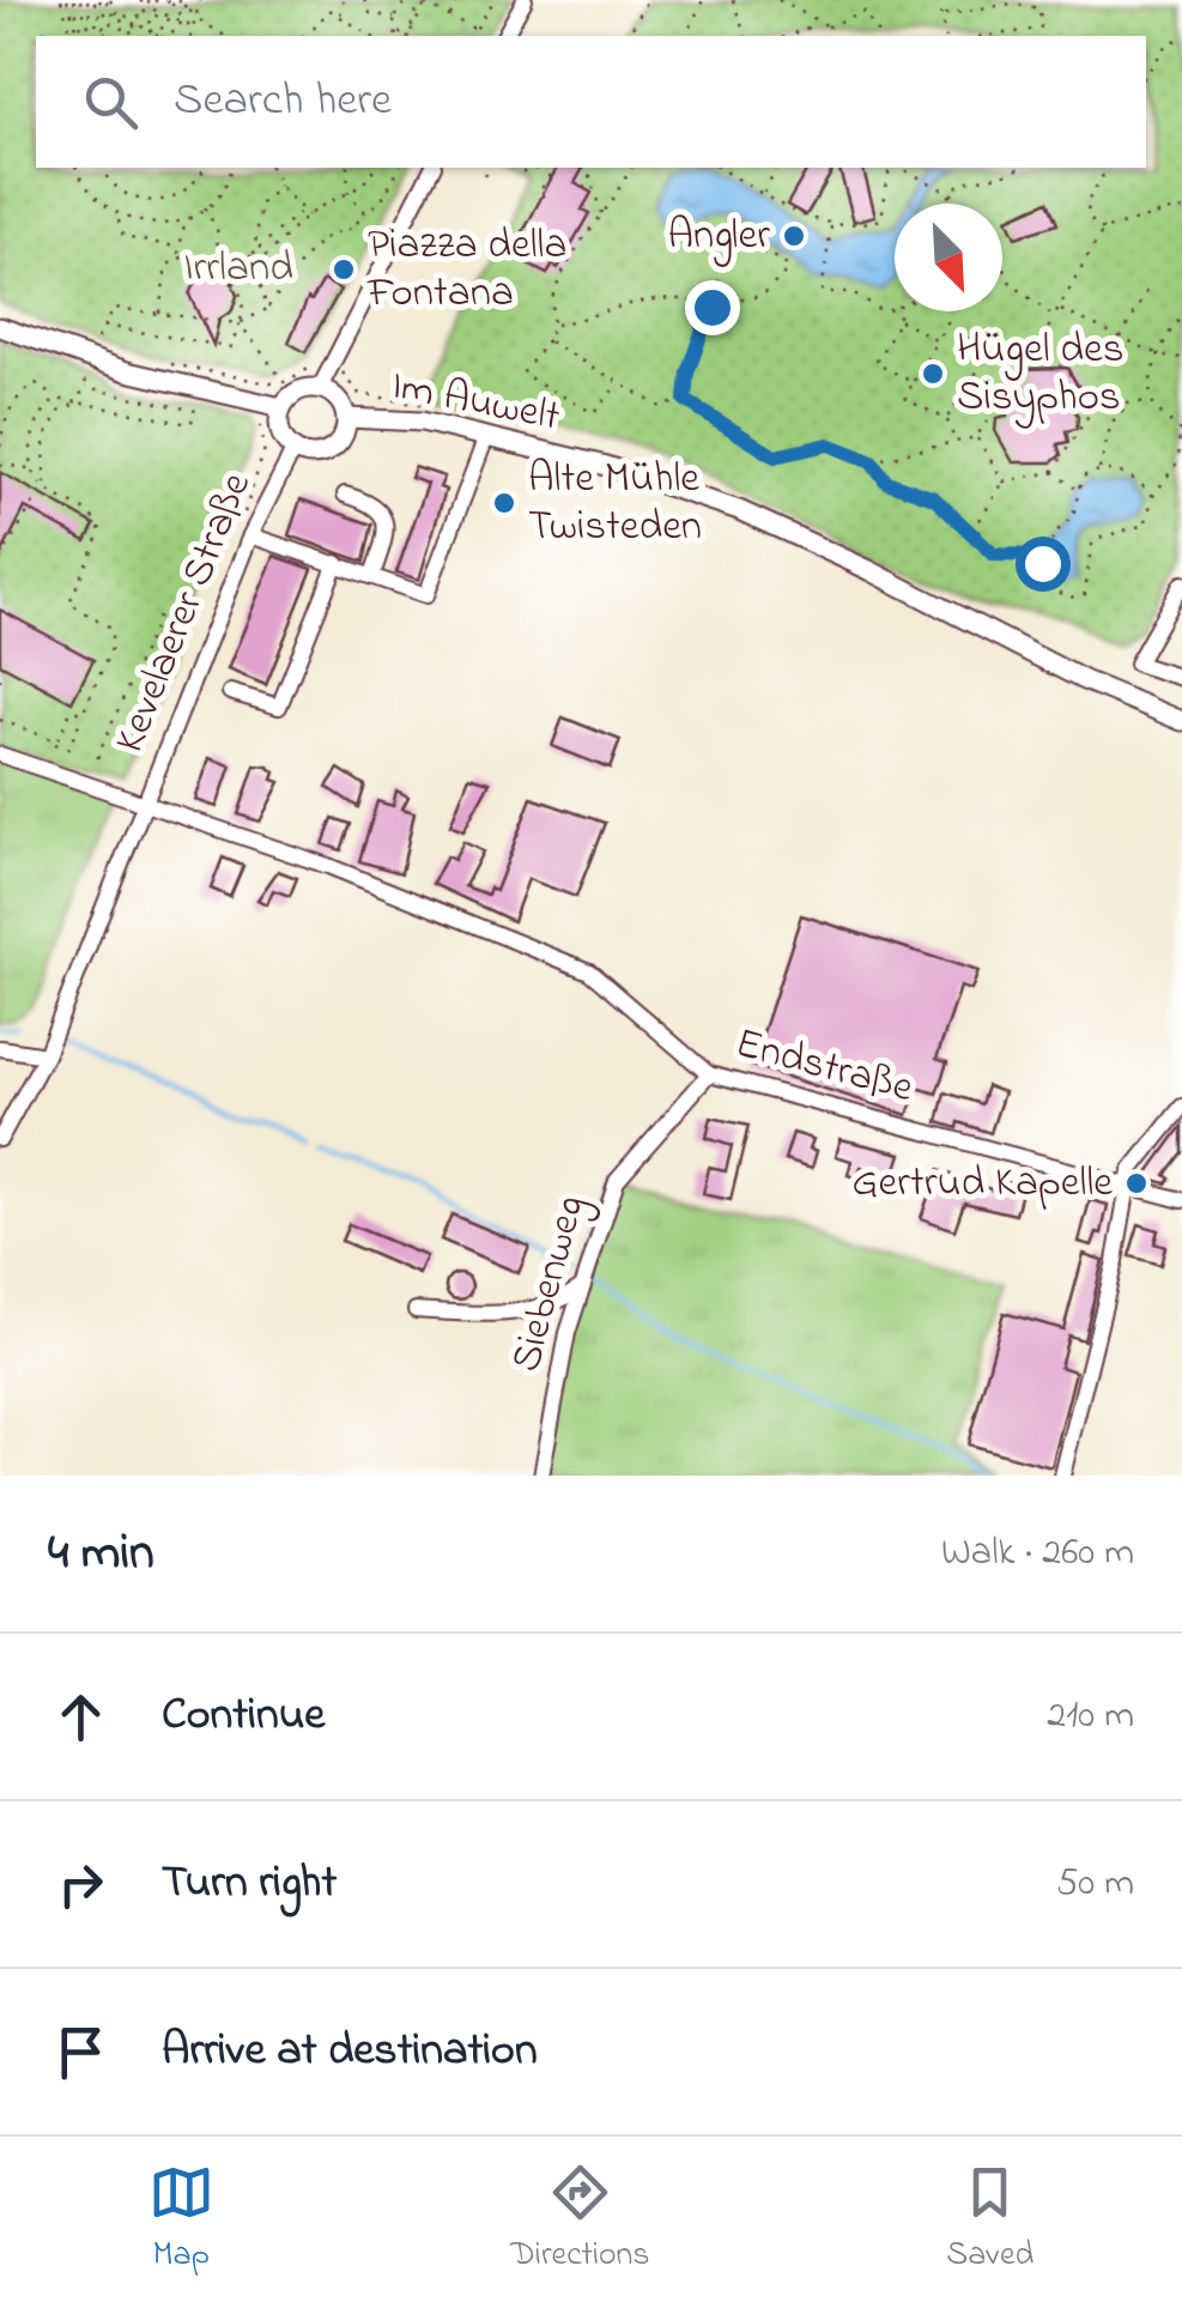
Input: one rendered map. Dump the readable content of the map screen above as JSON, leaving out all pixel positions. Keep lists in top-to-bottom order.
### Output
{
  "streets": {
    "main road": ["Im Auwelt"],
    "street": ["Kevelaerer Straße", "Endstraße", "Siebenweg"]
  },
  "crossings": [
    ["Im Auwelt", "Kevelaerer Straße"],
    ["Kevelaerer Straße", "Endstraße"],
    ["Endstraße", "Siebenweg"]
  ],
  "parks": ["Irrland"],
  "places": [
    "Angler",
    "Piazza della Fontana",
    "Hügel des Sisyphos",
    "Alte Mühle Twisteden",
    "Gertrud Kapelle"
  ],
  "north": "bottom right",
  "page": {
    "search": "Search here",
    "heading": ["4 min", "Walk · 260 m"],
    "list": [
      ["Continue", "210 m"],
      ["Turn right", "50 m"],
      "Arrive at destination"
    ],
    "nav": ["Map", "Directions", "Saved"]
  }
}
